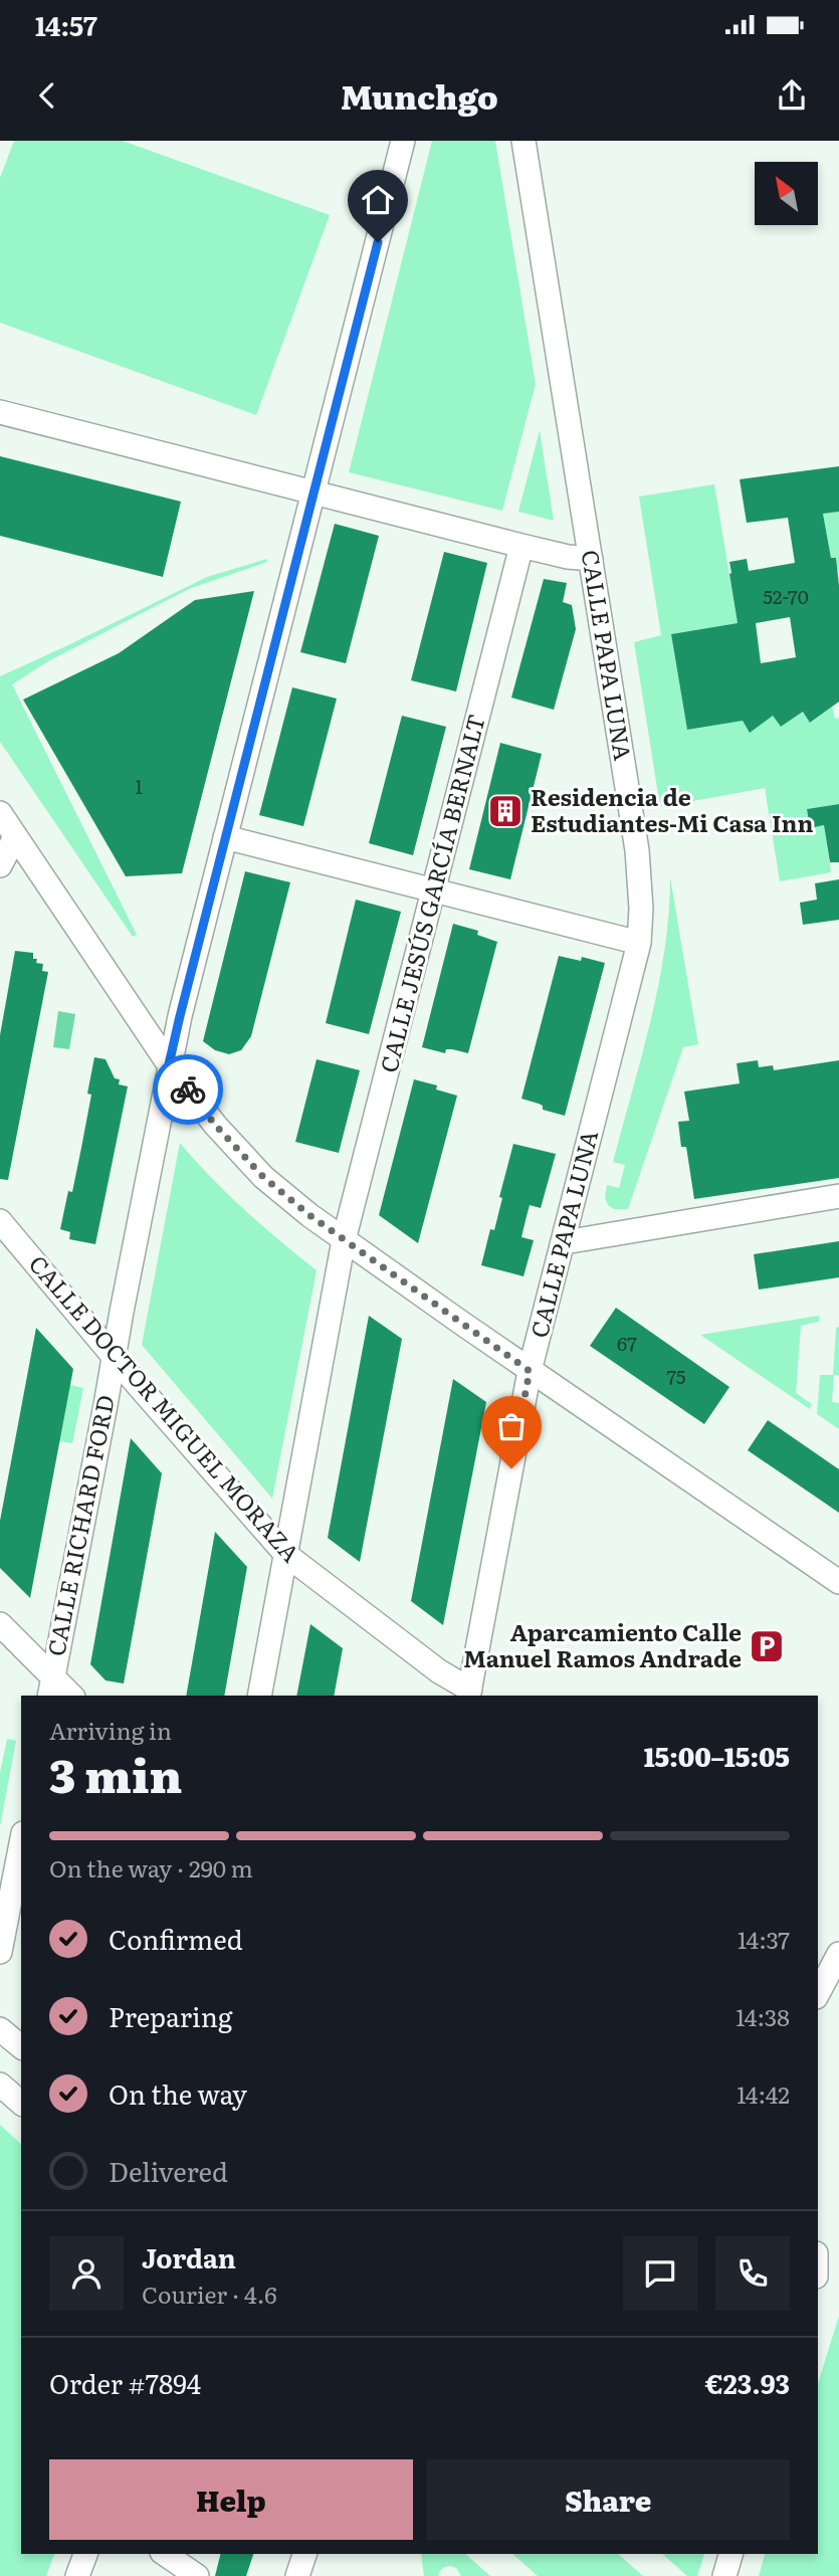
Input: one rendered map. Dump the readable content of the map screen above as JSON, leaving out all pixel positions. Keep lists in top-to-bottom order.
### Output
{
  "streets": {
    "street": [
      "CALLE PAPA LUNA",
      "CALLE JESÚS GARCÍA BERNALT",
      "CALLE DOCTOR MIGUEL MORAZA",
      "CALLE RICHARD FORD"
    ]
  },
  "crossings": [
    ["CALLE PAPA LUNA", "CALLE DOCTOR MIGUEL MORAZA"],
    ["CALLE JESÚS GARCÍA BERNALT", "CALLE DOCTOR MIGUEL MORAZA"],
    ["CALLE DOCTOR MIGUEL MORAZA", "CALLE RICHARD FORD"]
  ],
  "places": {
    "building": ["Residencia de Estudiantes-Mi Casa Inn"],
    "parking": ["Aparcamiento Calle Manuel Ramos Andrade"]
  },
  "house_numbers": [
    "52-70",
    "1",
    "67",
    "75"
  ],
  "north": "top left",
  "page": {
    "status": "14:57",
    "header": "Munchgo",
    "heading": ["3 min", "Arriving in", "15:00–15:05"],
    "panel": [
      "Jordan",
      "Courier · 4.6",
      "Order #7894",
      "€23.93"
    ],
    "bar": "On the way · 290 m",
    "list": [
      ["Confirmed", "14:37"],
      ["Preparing", "14:38"],
      ["On the way", "14:42"],
      "Delivered"
    ],
    "buttons": ["Help", "Share"]
  }
}
